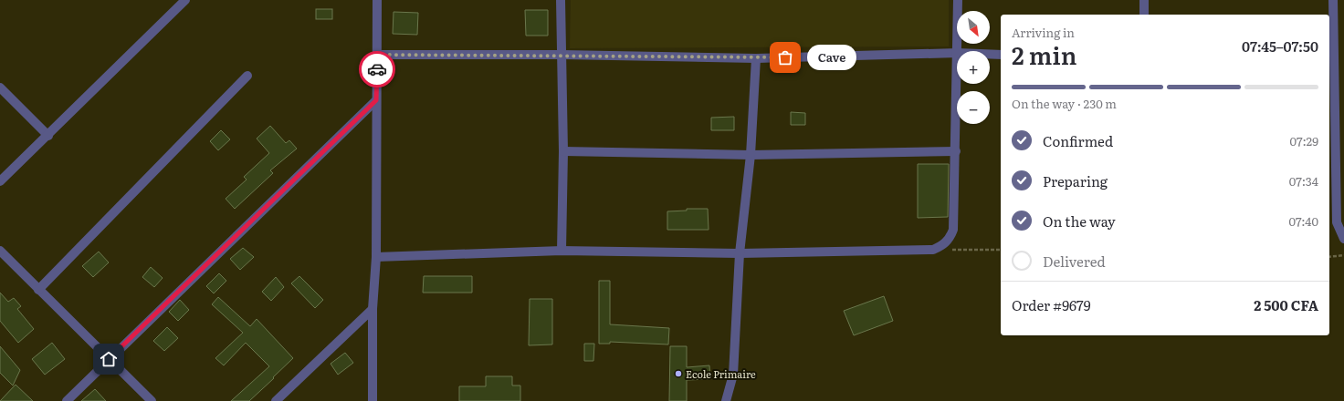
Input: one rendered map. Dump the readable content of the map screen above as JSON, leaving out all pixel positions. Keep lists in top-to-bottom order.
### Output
{
  "places": ["Cave", "Ecole Primaire"],
  "north": "bottom right",
  "page": {
    "map_buttons": ["+", "−"],
    "heading": ["2 min", "Arriving in", "07:45–07:50"],
    "panel": ["Order #9679", "2 500 CFA"],
    "bubble": "Cave",
    "bar": "On the way · 230 m",
    "list": [
      ["Confirmed", "07:29"],
      ["Preparing", "07:34"],
      ["On the way", "07:40"],
      "Delivered"
    ]
  }
}
